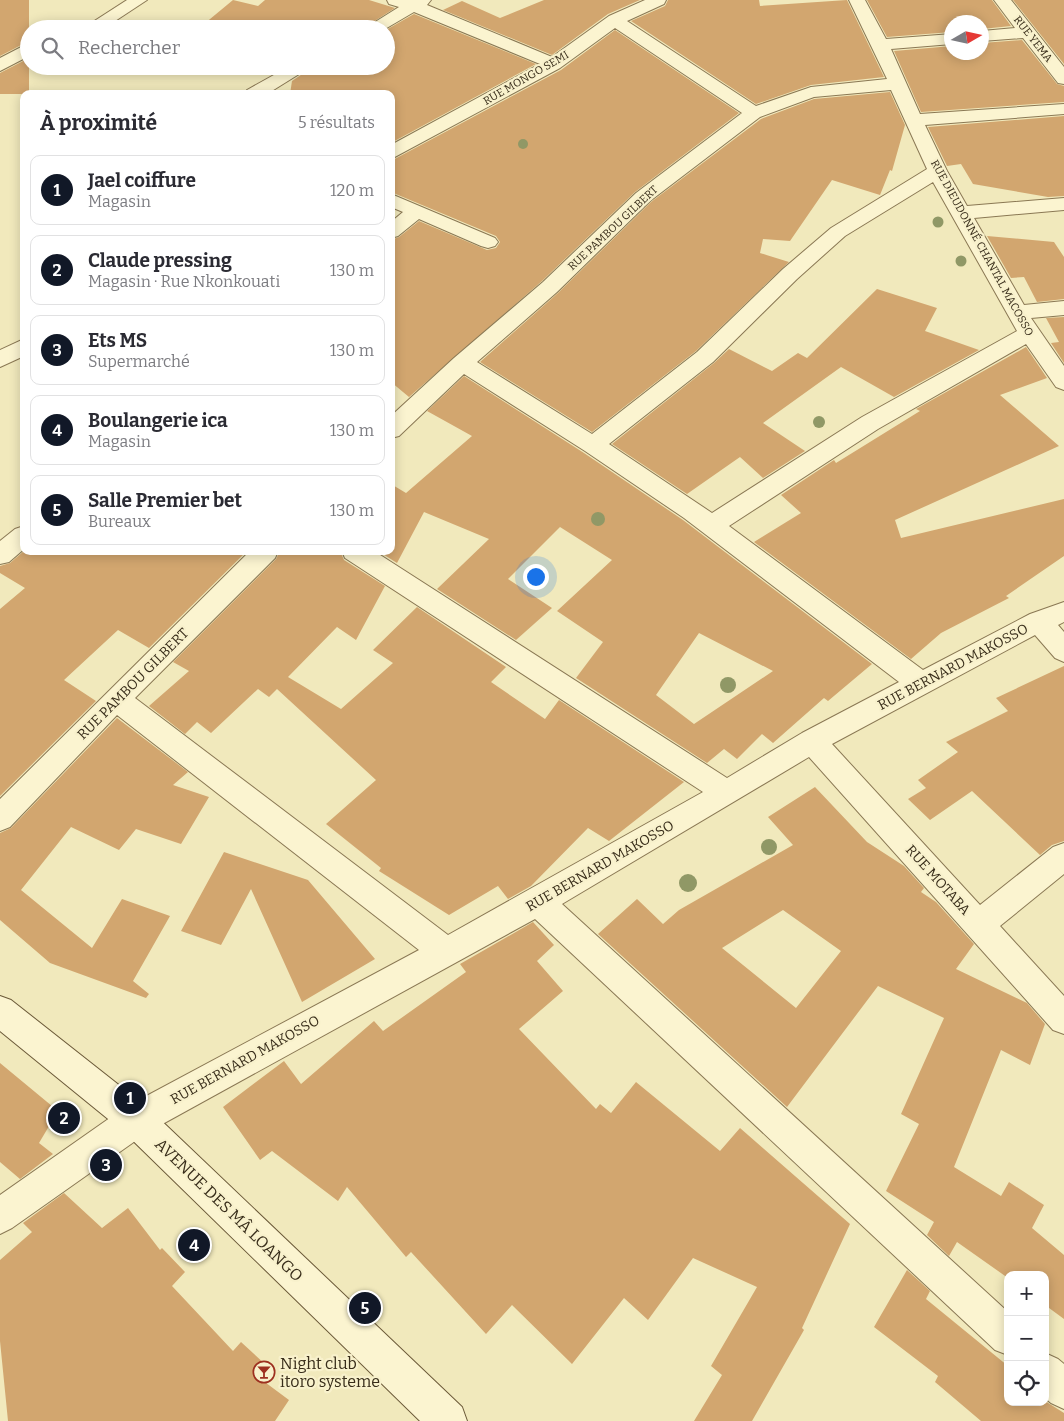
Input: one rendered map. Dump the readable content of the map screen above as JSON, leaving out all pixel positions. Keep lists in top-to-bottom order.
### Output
{
  "streets": {
    "street": [
      "RUE YEMA",
      "RUE MONGO SEMI",
      "RUE PAMBOU GILBERT",
      "RUE DIEUDONNÉ CHANTAL MACOSSO",
      "RUE BERNARD MAKOSSO",
      "RUE MOTABA",
      "AVENUE DES MÂ LOANGO"
    ]
  },
  "crossings": [
    ["RUE PAMBOU GILBERT", "RUE DIEUDONNÉ CHANTAL MACOSSO"],
    ["RUE BERNARD MAKOSSO", "RUE MOTABA"],
    ["RUE BERNARD MAKOSSO", "AVENUE DES MÂ LOANGO"]
  ],
  "places": {
    "bar": ["Night club itoro systeme"]
  },
  "north": "right",
  "page": {
    "search": "Rechercher",
    "heading": ["À proximité", "5 résultats"],
    "list": [
      {
        "mark": "1",
        "name": "Jael coiffure",
        "note": "Magasin",
        "value": "120 m"
      },
      {
        "mark": "2",
        "name": "Claude pressing",
        "note": "Magasin · Rue Nkonkouati",
        "value": "130 m"
      },
      {
        "mark": "3",
        "name": "Ets MS",
        "note": "Supermarché",
        "value": "130 m"
      },
      {
        "mark": "4",
        "name": "Boulangerie ica",
        "note": "Magasin",
        "value": "130 m"
      },
      {
        "mark": "5",
        "name": "Salle Premier bet",
        "note": "Bureaux",
        "value": "130 m"
      }
    ],
    "pins": [
      "1",
      "2",
      "3",
      "4",
      "5"
    ],
    "map_buttons": ["+", "−"]
  }
}
